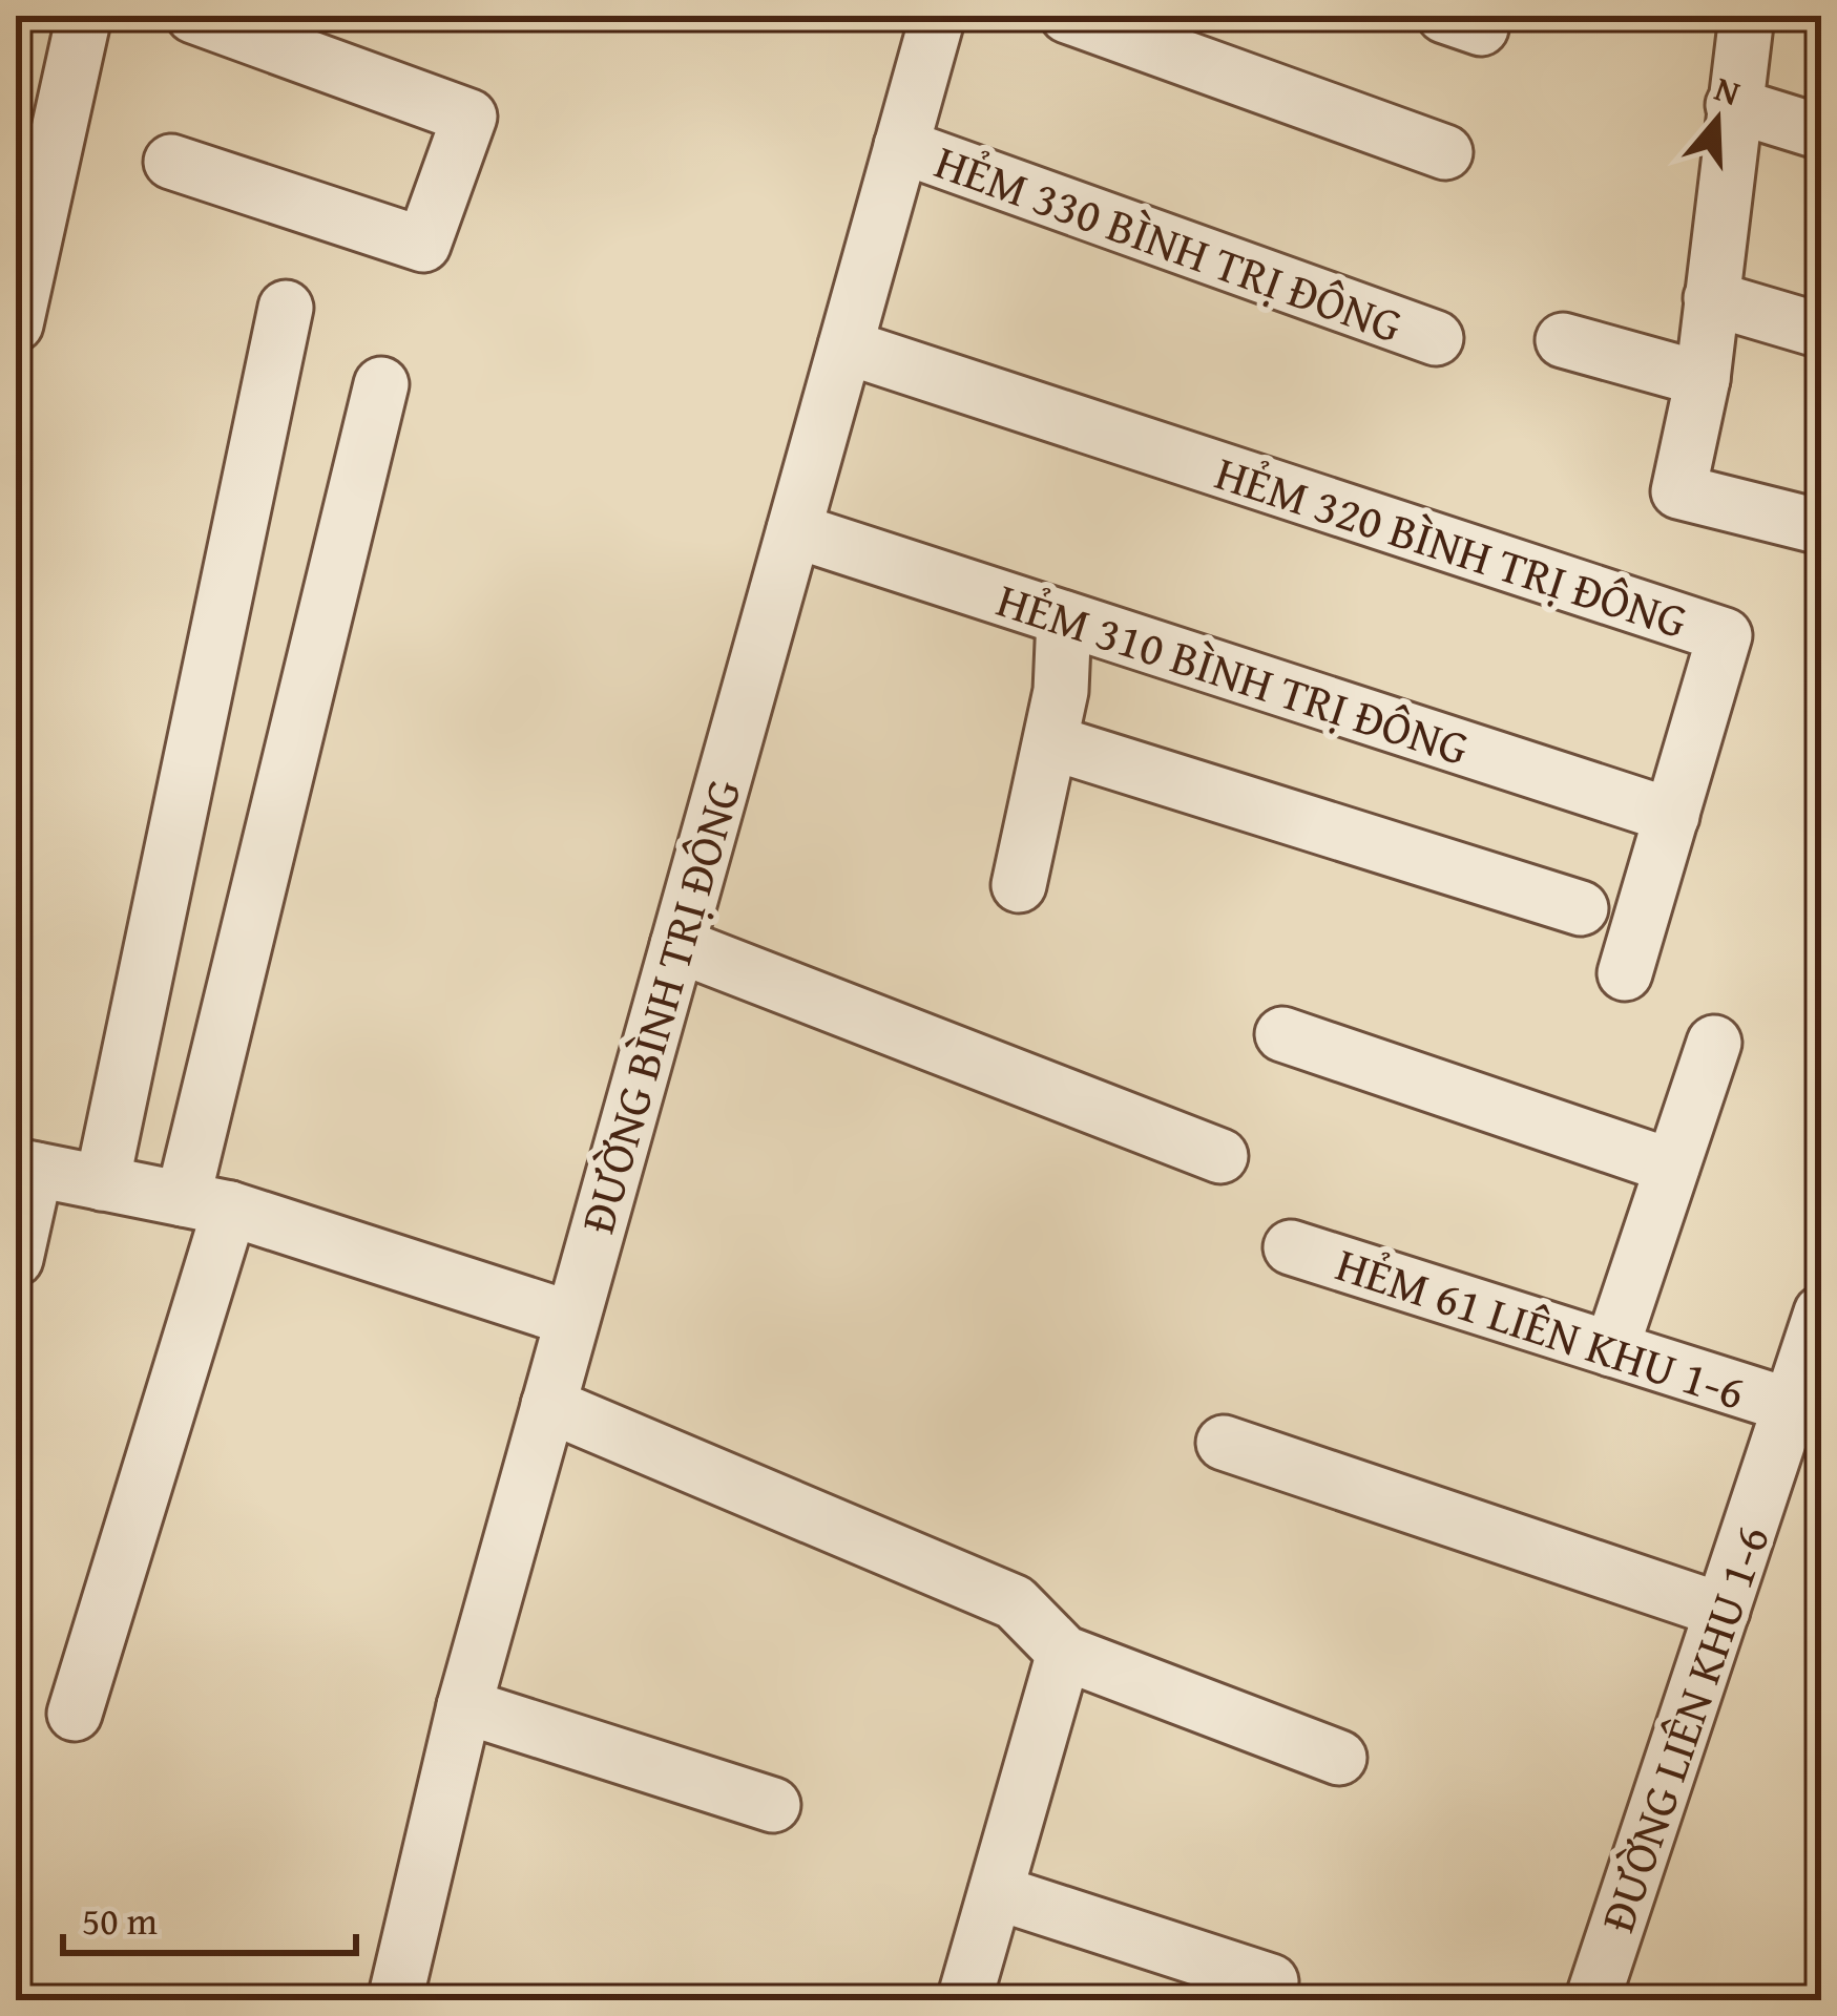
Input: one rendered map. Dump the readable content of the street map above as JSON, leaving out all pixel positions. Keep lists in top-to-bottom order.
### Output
{
  "streets": {
    "street": [
      "HẺM 330 BÌNH TRỊ ĐÔNG",
      "HẺM 320 BÌNH TRỊ ĐÔNG",
      "HẺM 310 BÌNH TRỊ ĐÔNG",
      "ĐƯỜNG BÌNH TRỊ ĐÔNG",
      "HẺM 61 LIÊN KHU 1-6",
      "ĐƯỜNG LIÊN KHU 1-6"
    ]
  },
  "crossings": [
    ["HẺM 330 BÌNH TRỊ ĐÔNG", "ĐƯỜNG BÌNH TRỊ ĐÔNG"],
    ["HẺM 320 BÌNH TRỊ ĐÔNG", "HẺM 310 BÌNH TRỊ ĐÔNG"],
    ["HẺM 320 BÌNH TRỊ ĐÔNG", "ĐƯỜNG BÌNH TRỊ ĐÔNG"],
    ["HẺM 310 BÌNH TRỊ ĐÔNG", "ĐƯỜNG BÌNH TRỊ ĐÔNG"],
    ["HẺM 61 LIÊN KHU 1-6", "ĐƯỜNG LIÊN KHU 1-6"]
  ],
  "scale_bar": "50 m",
  "north": "top"
}
